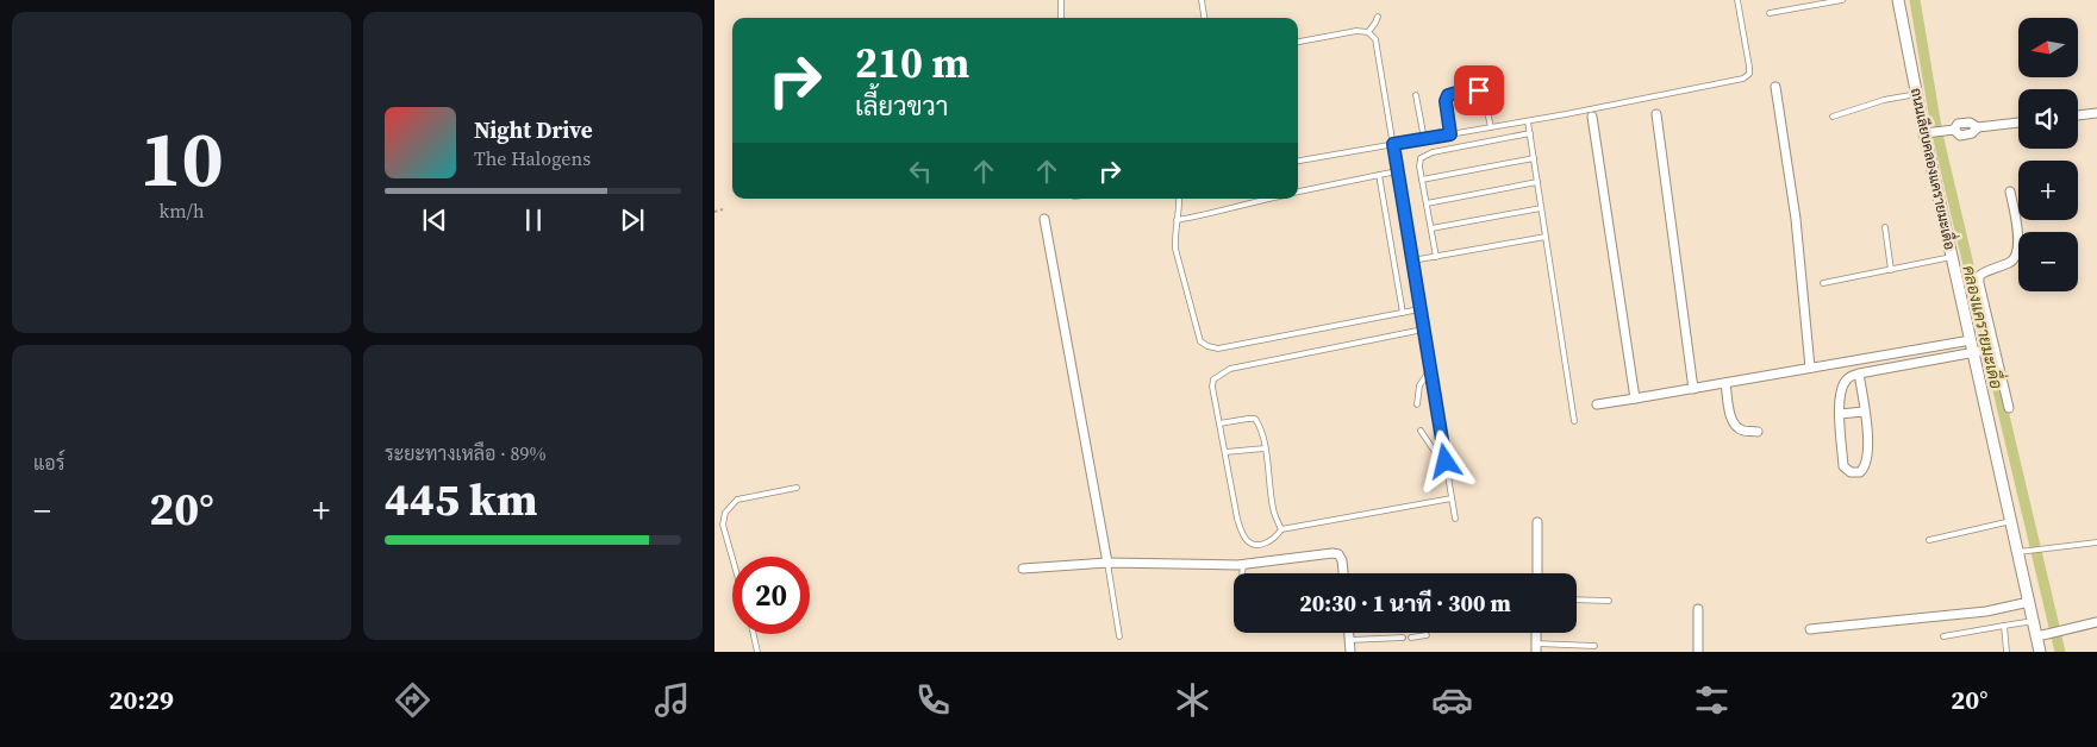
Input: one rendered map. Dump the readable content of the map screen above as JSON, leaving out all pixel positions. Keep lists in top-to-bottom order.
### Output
{
  "streets": {
    "street": ["ถนนเลียบคลองแครายมะเดื่อ"]
  },
  "water": ["คลองแครายมะเดื่อ"],
  "north": "left",
  "page": {
    "tile": [
      ["10", "km/h"],
      "แอร์",
      ["ระยะทางเหลือ · 89%", "445 km"]
    ],
    "map_buttons": ["+", "−"],
    "turn": ["210 m", "เลี้ยวขวา"],
    "song": ["Night Drive", "The Halogens"],
    "heat": ["−", "20°", "+"],
    "limit": "20",
    "trip": "20:30 · 1 นาที · 300 m",
    "tabs": ["20:29", "20°"]
  }
}
